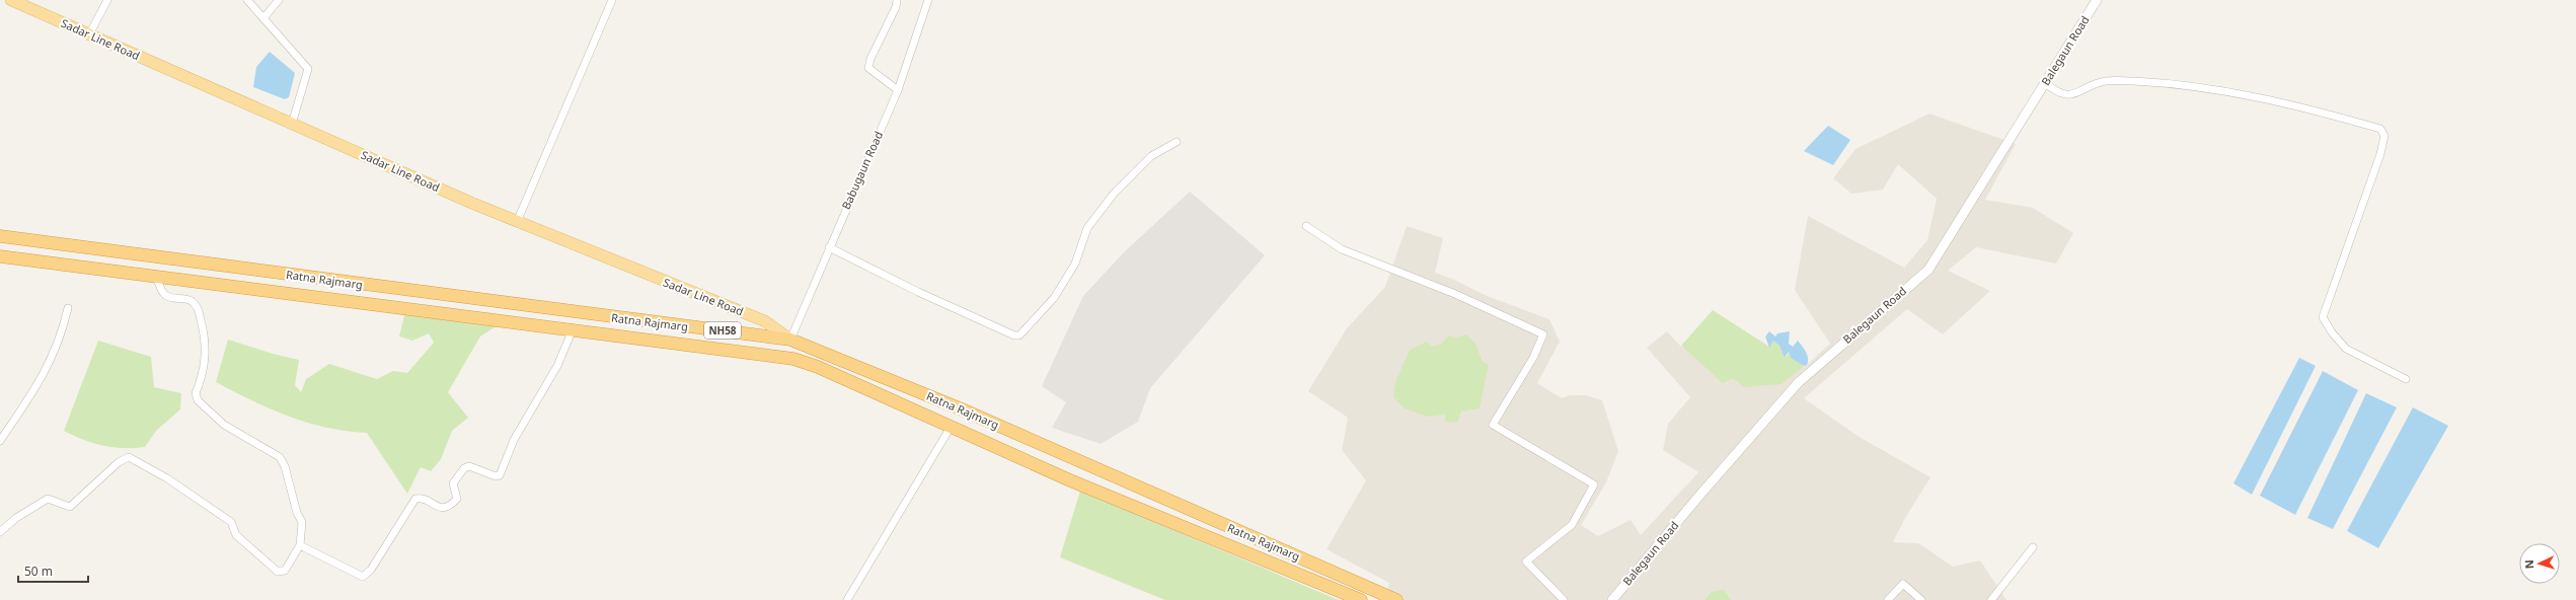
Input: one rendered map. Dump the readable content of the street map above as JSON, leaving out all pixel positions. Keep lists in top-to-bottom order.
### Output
{
  "streets": {
    "highway": ["Ratna Rajmarg", "NH58"],
    "main road": ["Sadar Line Road"],
    "street": ["Balegaun Road", "Babugaun Road"]
  },
  "crossings": [
    ["Sadar Line Road", "Babugaun Road"],
    ["Sadar Line Road", "Ratna Rajmarg"],
    ["Babugaun Road", "Ratna Rajmarg"]
  ],
  "scale_bar": "50 m",
  "north": "left"
}
